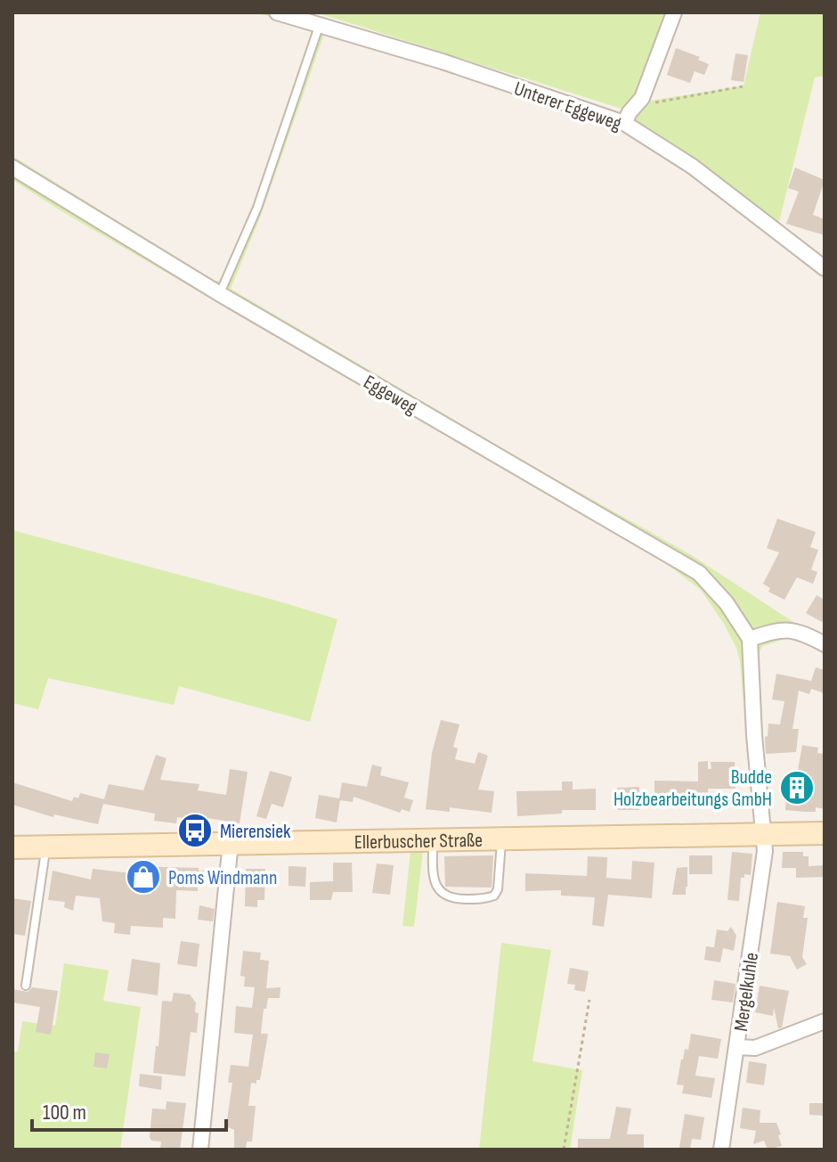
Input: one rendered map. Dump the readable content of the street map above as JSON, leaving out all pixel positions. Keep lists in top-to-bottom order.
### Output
{
  "streets": {
    "main road": ["Ellerbuscher Straße"],
    "street": ["Unterer Eggeweg", "Eggeweg", "Mergelkuhle"]
  },
  "crossings": [
    ["Eggeweg", "Ellerbuscher Straße"],
    ["Eggeweg", "Mergelkuhle"],
    ["Ellerbuscher Straße", "Mergelkuhle"]
  ],
  "places": {
    "building": ["Budde Holzbearbeitungs GmbH"],
    "bus stop": ["Mierensiek"],
    "shop": ["Poms Windmann"]
  },
  "scale_bar": "100 m"
}
